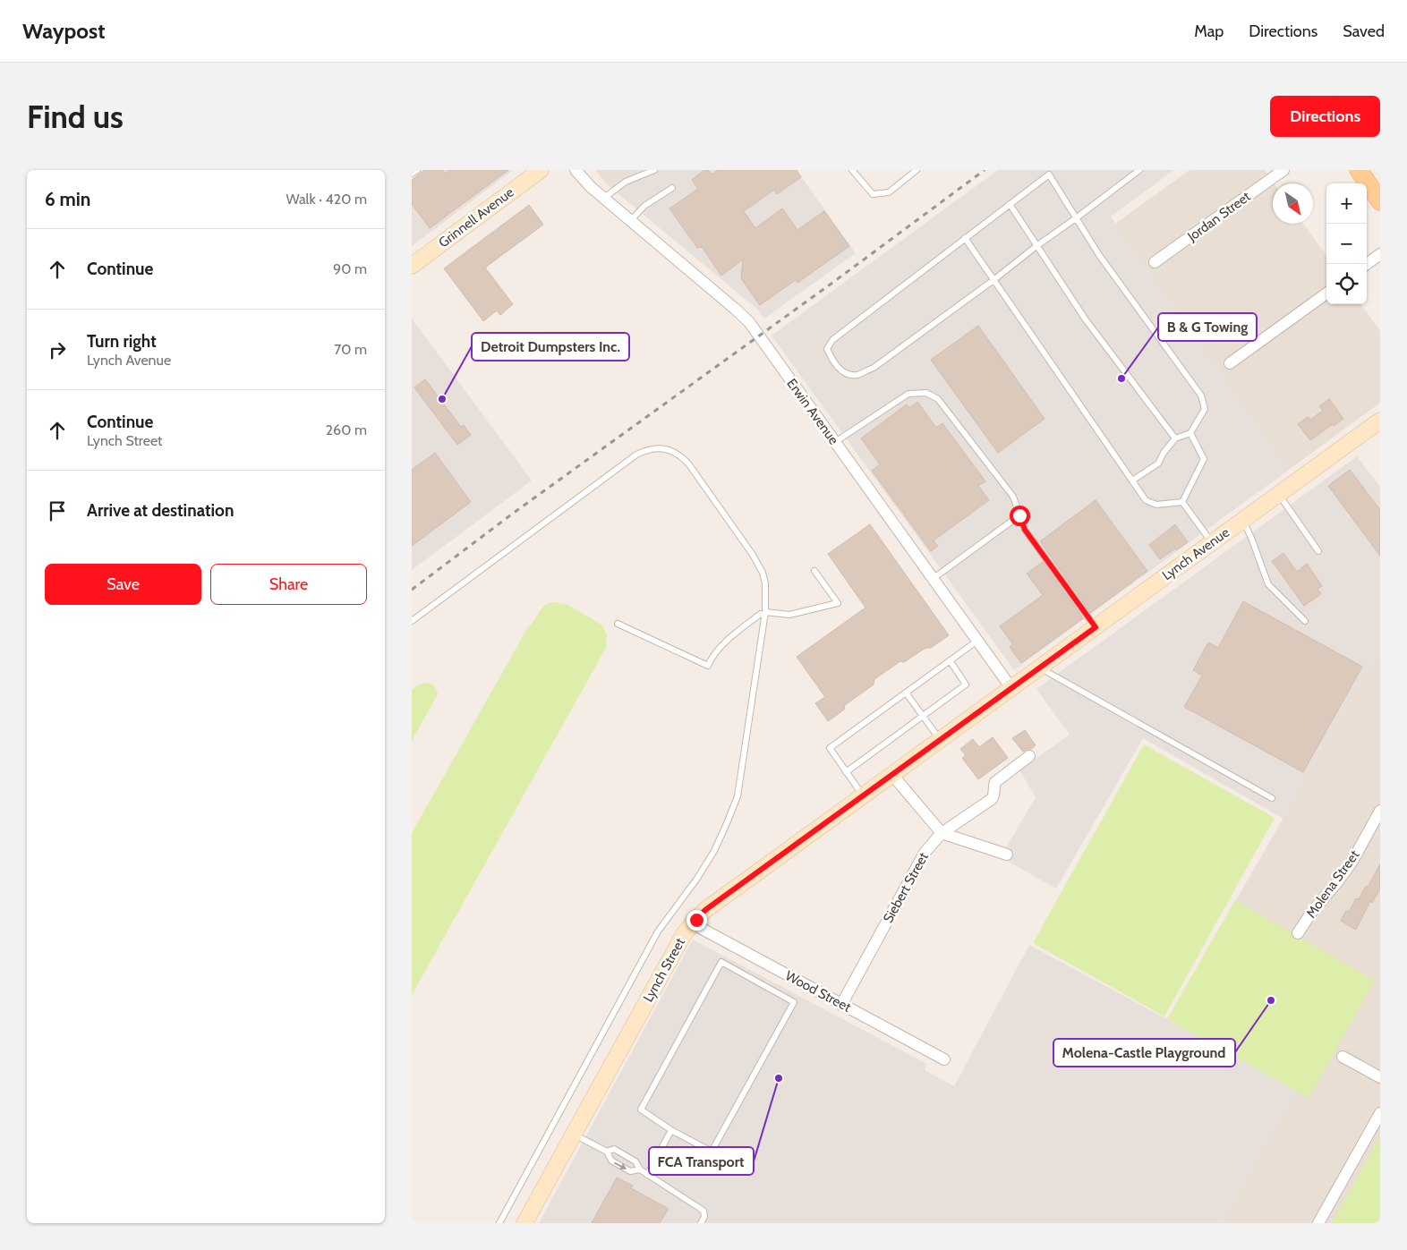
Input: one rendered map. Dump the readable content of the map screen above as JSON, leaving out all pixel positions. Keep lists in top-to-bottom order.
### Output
{
  "streets": {
    "street": [
      "Jordan Street",
      "Grinnell Avenue",
      "Erwin Avenue",
      "Lynch Avenue",
      "Molena Street",
      "Siebert Street",
      "Lynch Street",
      "Wood Street"
    ]
  },
  "crossings": [
    ["Erwin Avenue", "Lynch Avenue"],
    ["Erwin Avenue", "Lynch Street"],
    ["Lynch Avenue", "Lynch Street"],
    ["Siebert Street", "Wood Street"],
    ["Lynch Street", "Wood Street"]
  ],
  "places": [
    "B & G Towing",
    "Detroit Dumpsters Inc.",
    "Molena-Castle Playground",
    "FCA Transport"
  ],
  "north": "bottom right",
  "page": {
    "header": "Waypost",
    "nav": ["Map", "Directions", "Saved"],
    "buttons": [
      "Directions",
      ["Save", "Share"]
    ],
    "title": "Find us",
    "heading": ["6 min", "Walk · 420 m"],
    "map_buttons": ["+", "−"],
    "list": [
      ["Continue", "90 m"],
      ["Turn right", "Lynch Avenue", "70 m"],
      ["Continue", "Lynch Street", "260 m"],
      "Arrive at destination"
    ]
  }
}
